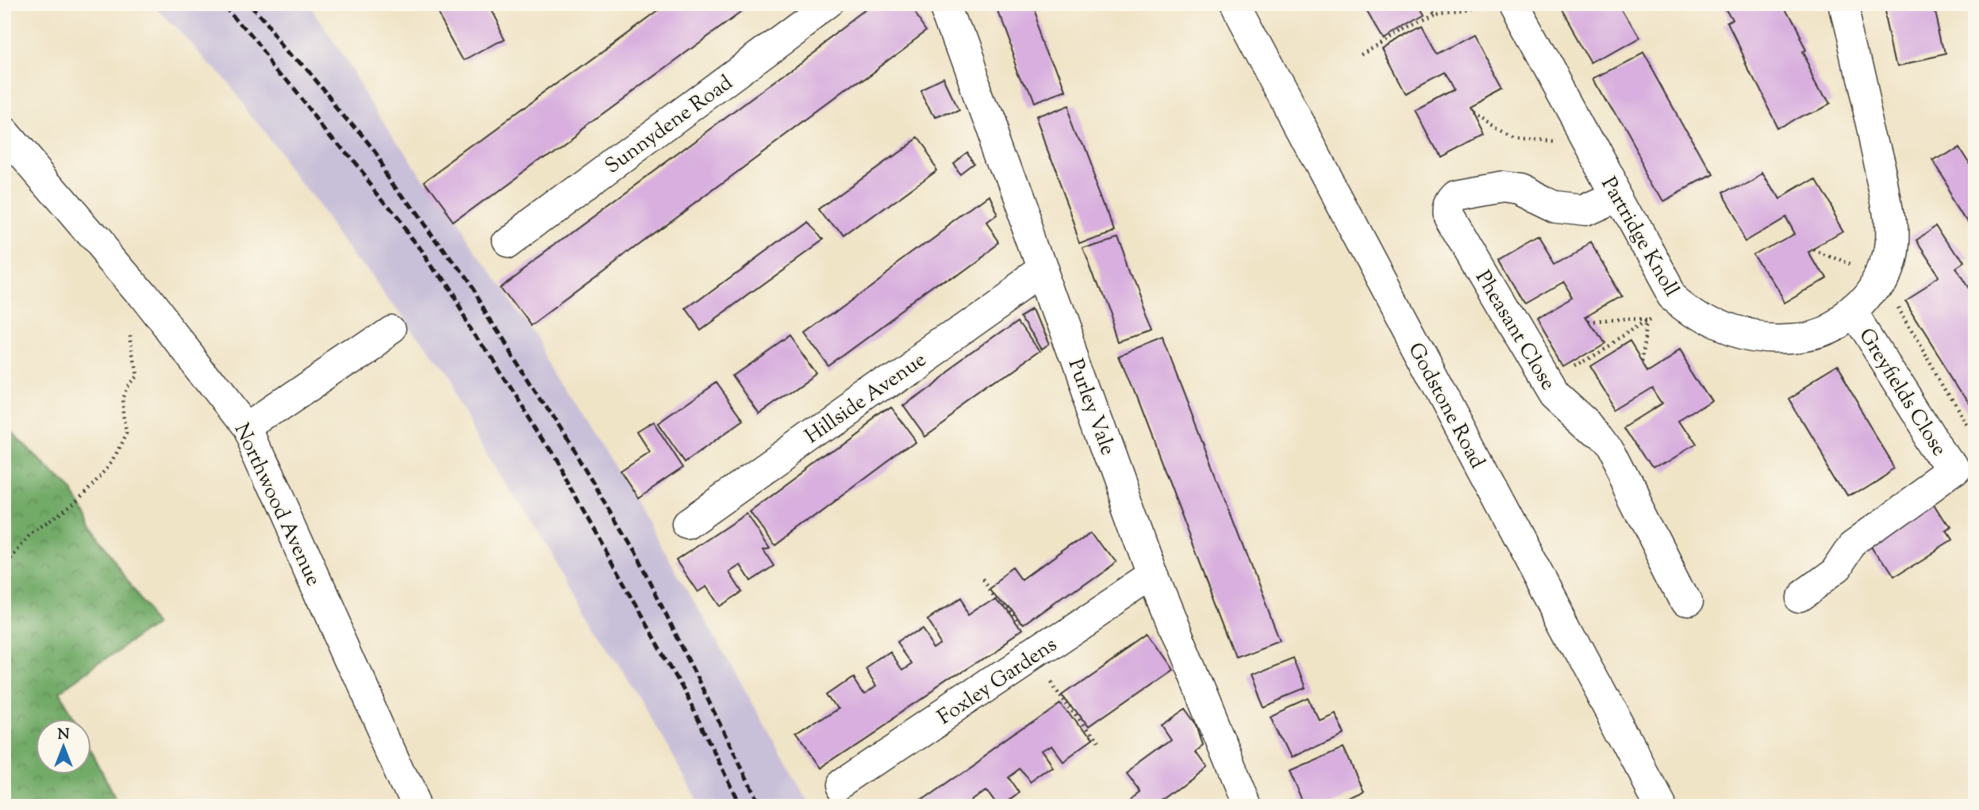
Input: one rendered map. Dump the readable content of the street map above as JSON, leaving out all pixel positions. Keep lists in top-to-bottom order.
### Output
{
  "streets": {
    "main road": [
      "Sunnydene Road",
      "Partridge Knoll",
      "Pheasant Close",
      "Greyfields Close",
      "Hillside Avenue",
      "Godstone Road",
      "Purley Vale",
      "Northwood Avenue",
      "Foxley Gardens"
    ]
  },
  "crossings": [
    ["Partridge Knoll", "Pheasant Close"],
    ["Partridge Knoll", "Greyfields Close"],
    ["Hillside Avenue", "Purley Vale"],
    ["Purley Vale", "Foxley Gardens"]
  ],
  "north": "top"
}
